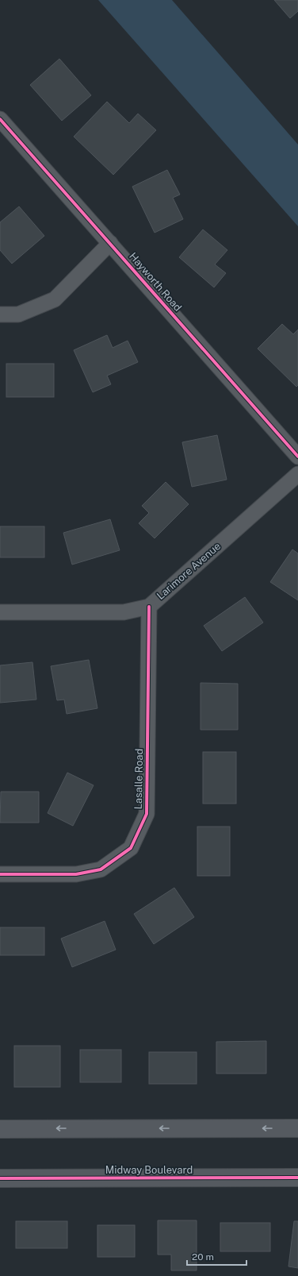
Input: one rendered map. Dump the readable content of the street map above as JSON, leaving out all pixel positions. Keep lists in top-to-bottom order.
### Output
{
  "streets": {
    "street": [
      "Hayworth Road",
      "Larimore Avenue",
      "Lasalle Road",
      "Midway Boulevard"
    ]
  },
  "crossings": [
    ["Larimore Avenue", "Lasalle Road"]
  ],
  "scale_bar": "20 m"
}
